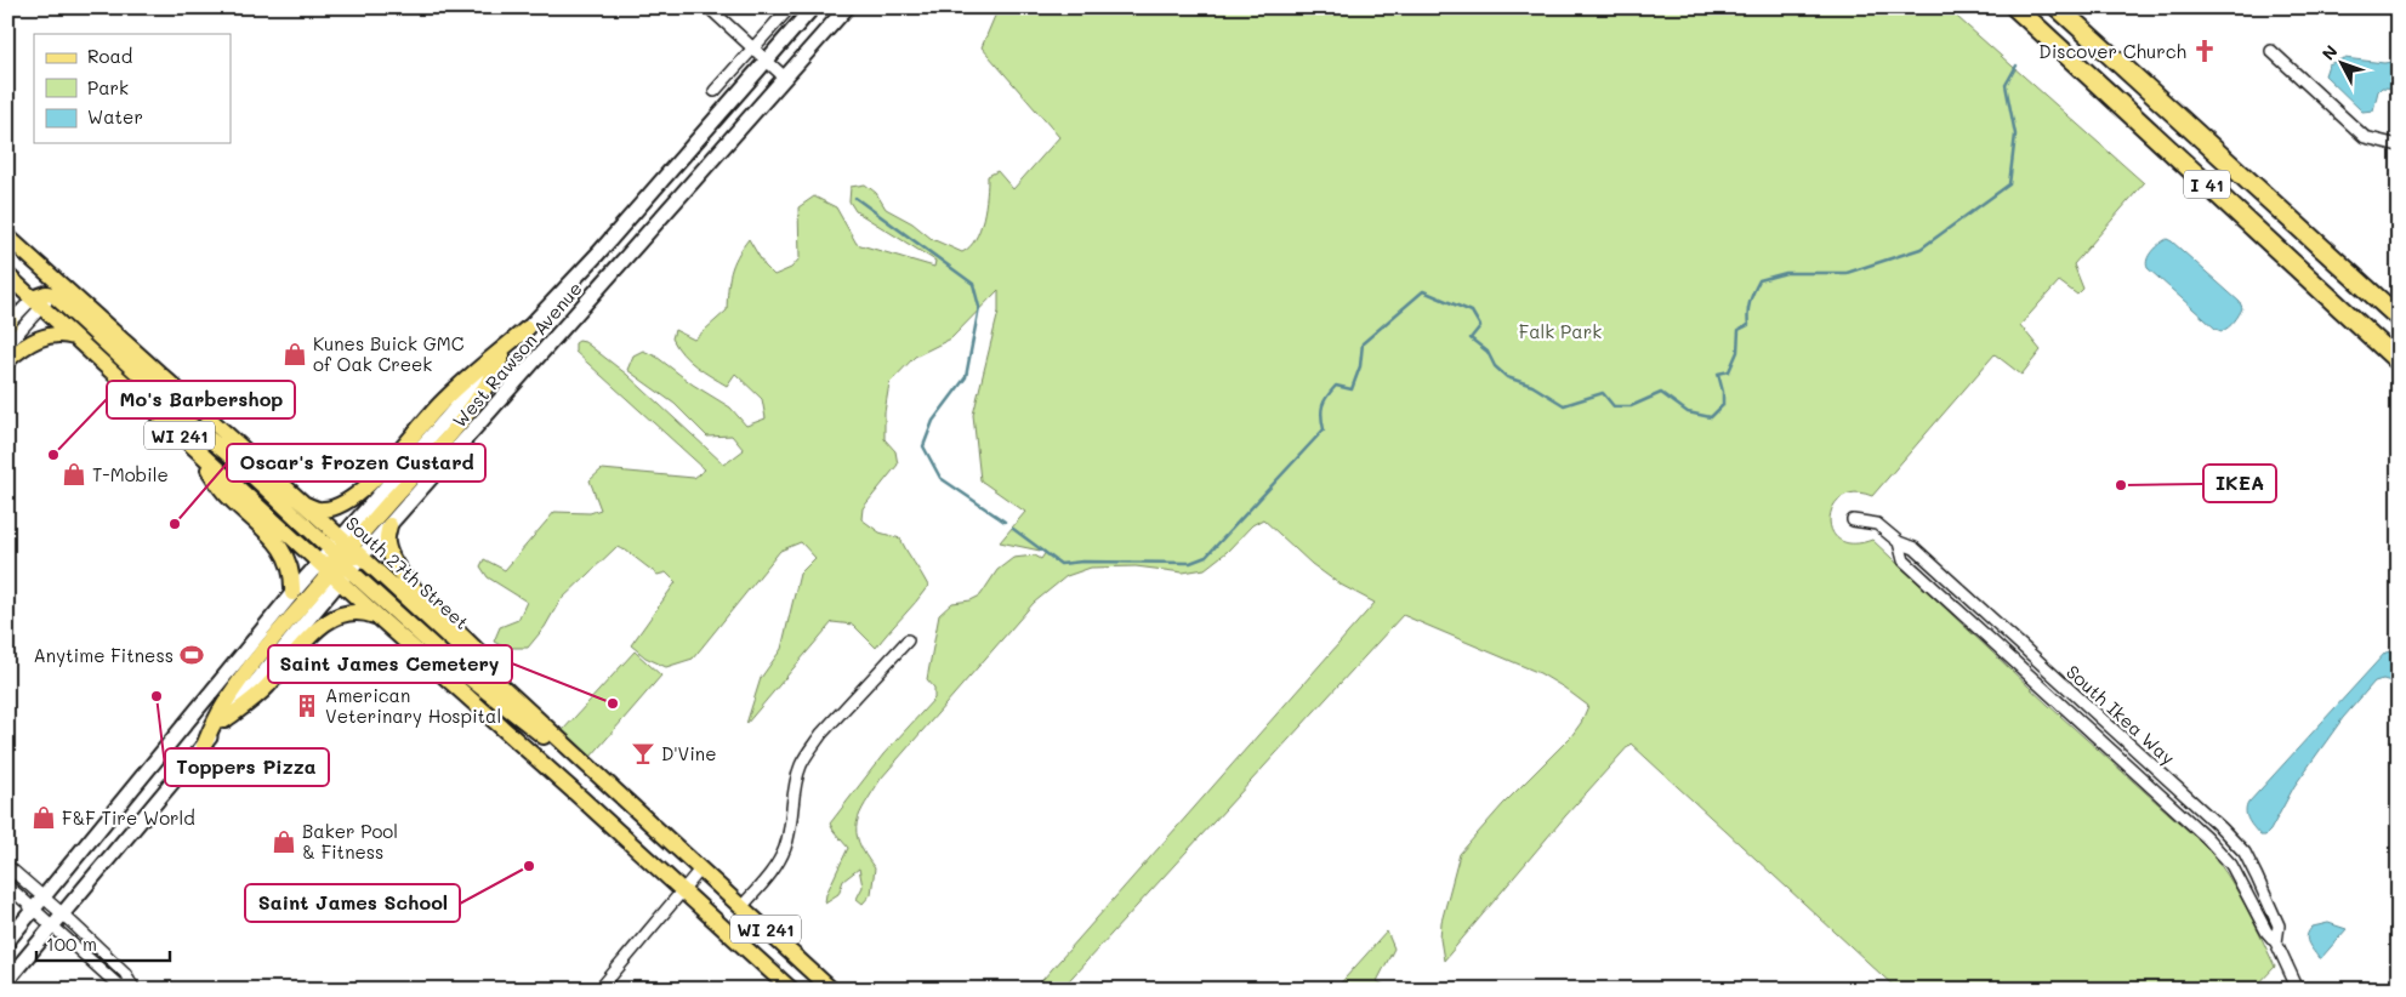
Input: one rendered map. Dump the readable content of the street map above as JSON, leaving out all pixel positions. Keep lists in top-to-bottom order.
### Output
{
  "streets": {
    "highway": ["I 41"],
    "main road": ["West Rawson Avenue", "WI 241", "South 27th Street"],
    "street": ["South Ikea Way"]
  },
  "crossings": [
    ["West Rawson Avenue", "South 27th Street"]
  ],
  "parks": ["Falk Park"],
  "places": {
    "church": ["Discover Church"],
    "shop": [
      "Kunes Buick GMC of Oak Creek",
      "T-Mobile",
      "F&F Tire World",
      "Baker Pool & Fitness"
    ],
    "other": [
      "Mo's Barbershop",
      "IKEA",
      "Oscar's Frozen Custard",
      "Toppers Pizza",
      "Saint James Cemetery",
      "Saint James School"
    ],
    "sports": ["Anytime Fitness"],
    "building": ["American Veterinary Hospital"],
    "bar": ["D'Vine"]
  },
  "legend": ["Road", "Park", "Water"],
  "scale_bar": "100 m",
  "north": "top left"
}
